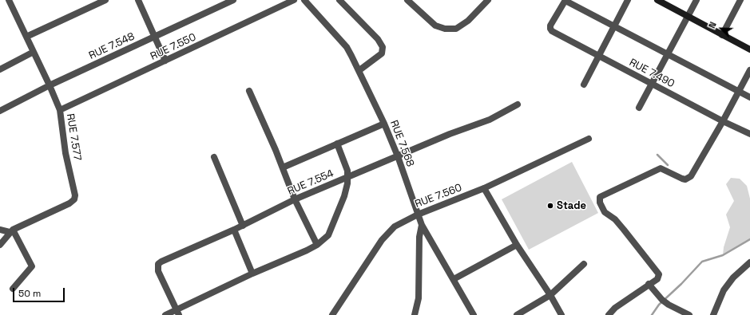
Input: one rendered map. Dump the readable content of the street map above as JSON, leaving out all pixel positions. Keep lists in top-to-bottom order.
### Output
{
  "streets": {
    "street": [
      "RUE 7.548",
      "RUE 7.550",
      "RUE 7.490",
      "RUE 7.577",
      "RUE 7.568",
      "RUE 7.554",
      "RUE 7.560"
    ]
  },
  "crossings": [
    ["RUE 7.548", "RUE 7.577"],
    ["RUE 7.550", "RUE 7.577"],
    ["RUE 7.568", "RUE 7.554"],
    ["RUE 7.568", "RUE 7.560"]
  ],
  "places": ["Stade"],
  "scale_bar": "50 m",
  "north": "top left"
}
